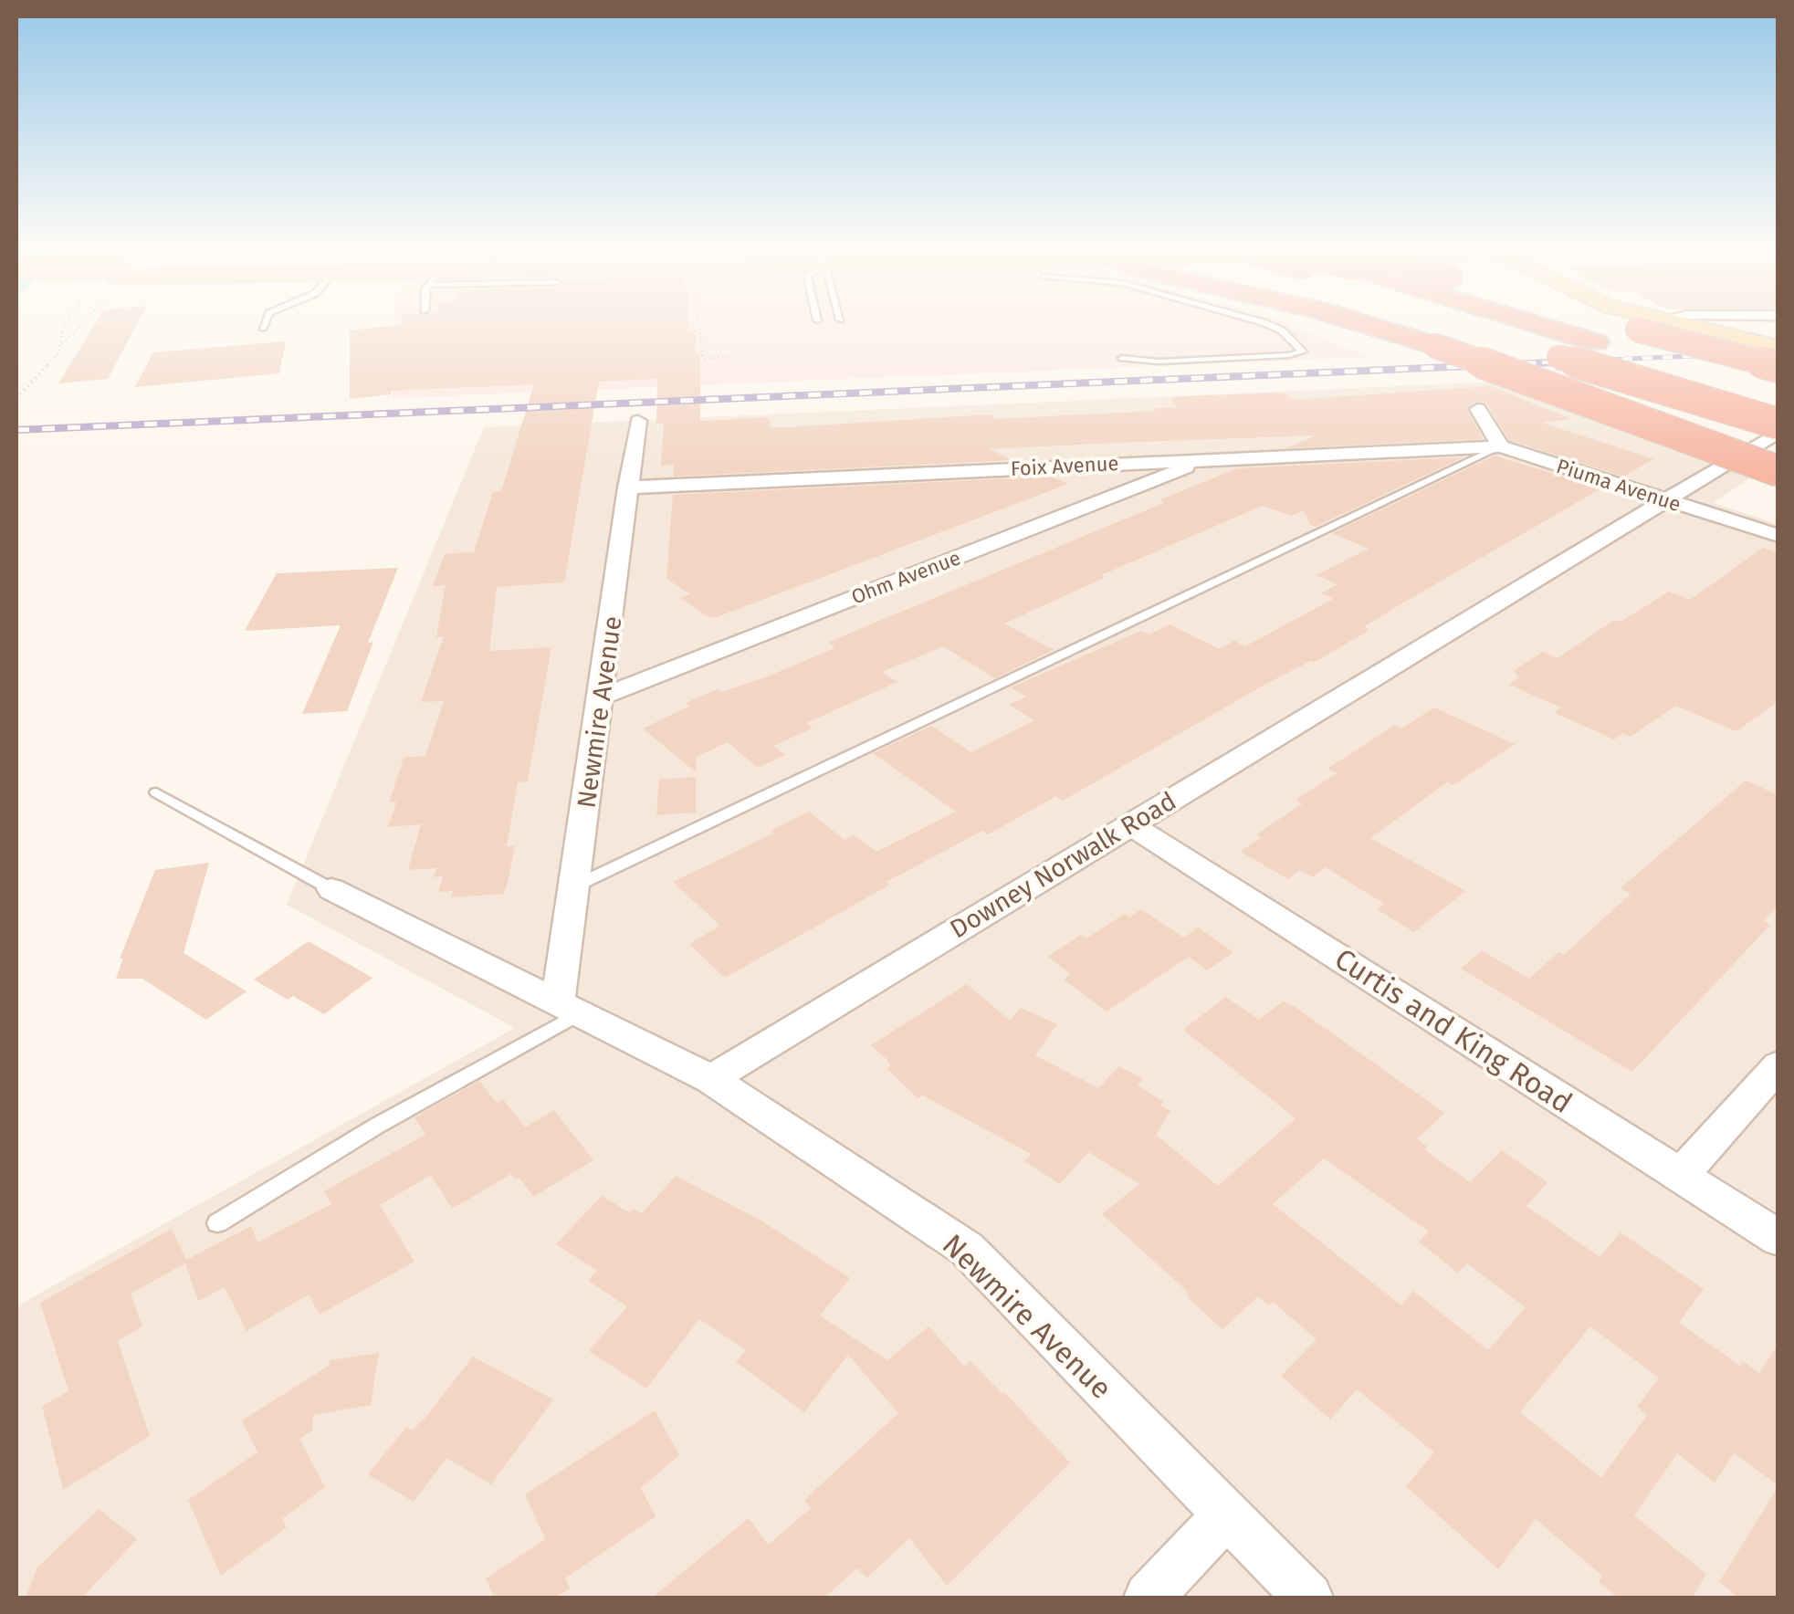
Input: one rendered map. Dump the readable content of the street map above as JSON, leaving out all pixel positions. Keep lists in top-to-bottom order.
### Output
{
  "streets": {
    "street": [
      "Foix Avenue",
      "Piuma Avenue",
      "Ohm Avenue",
      "Newmire Avenue",
      "Downey Norwalk Road",
      "Curtis and King Road"
    ]
  },
  "crossings": [
    ["Foix Avenue", "Piuma Avenue"],
    ["Foix Avenue", "Ohm Avenue"],
    ["Foix Avenue", "Newmire Avenue"],
    ["Piuma Avenue", "Downey Norwalk Road"],
    ["Ohm Avenue", "Newmire Avenue"],
    ["Newmire Avenue", "Downey Norwalk Road"],
    ["Downey Norwalk Road", "Curtis and King Road"]
  ]
}
